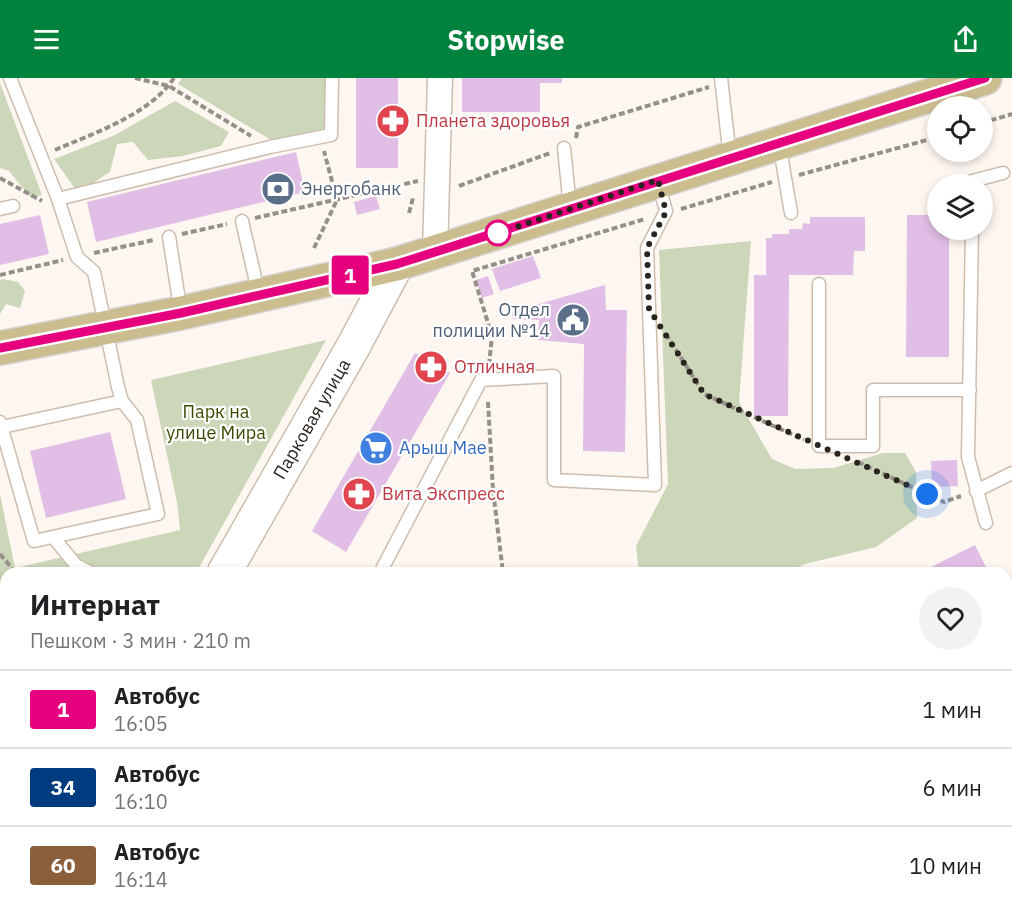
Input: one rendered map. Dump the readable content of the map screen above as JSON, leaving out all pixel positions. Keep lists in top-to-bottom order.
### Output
{
  "streets": {
    "street": ["Парковая улица"]
  },
  "parks": ["Парк на улице Мира"],
  "places": {
    "pharmacy": ["Планета здоровья", "Отличная", "Вита Экспресс"],
    "bank": ["Энергобанк"],
    "public building": ["Отдел полиции №14"],
    "supermarket": ["Арыш Мае"]
  },
  "lines": ["bus line 1"],
  "page": {
    "header": "Stopwise",
    "on_map": "1",
    "heading": ["Интернат", "Пешком · 3 мин · 210 m"],
    "list": [
      {
        "mark": "1",
        "name": "Автобус",
        "note": "16:05",
        "value": "1 мин"
      },
      {
        "mark": "34",
        "name": "Автобус",
        "note": "16:10",
        "value": "6 мин"
      },
      {
        "mark": "60",
        "name": "Автобус",
        "note": "16:14",
        "value": "10 мин"
      }
    ]
  }
}
